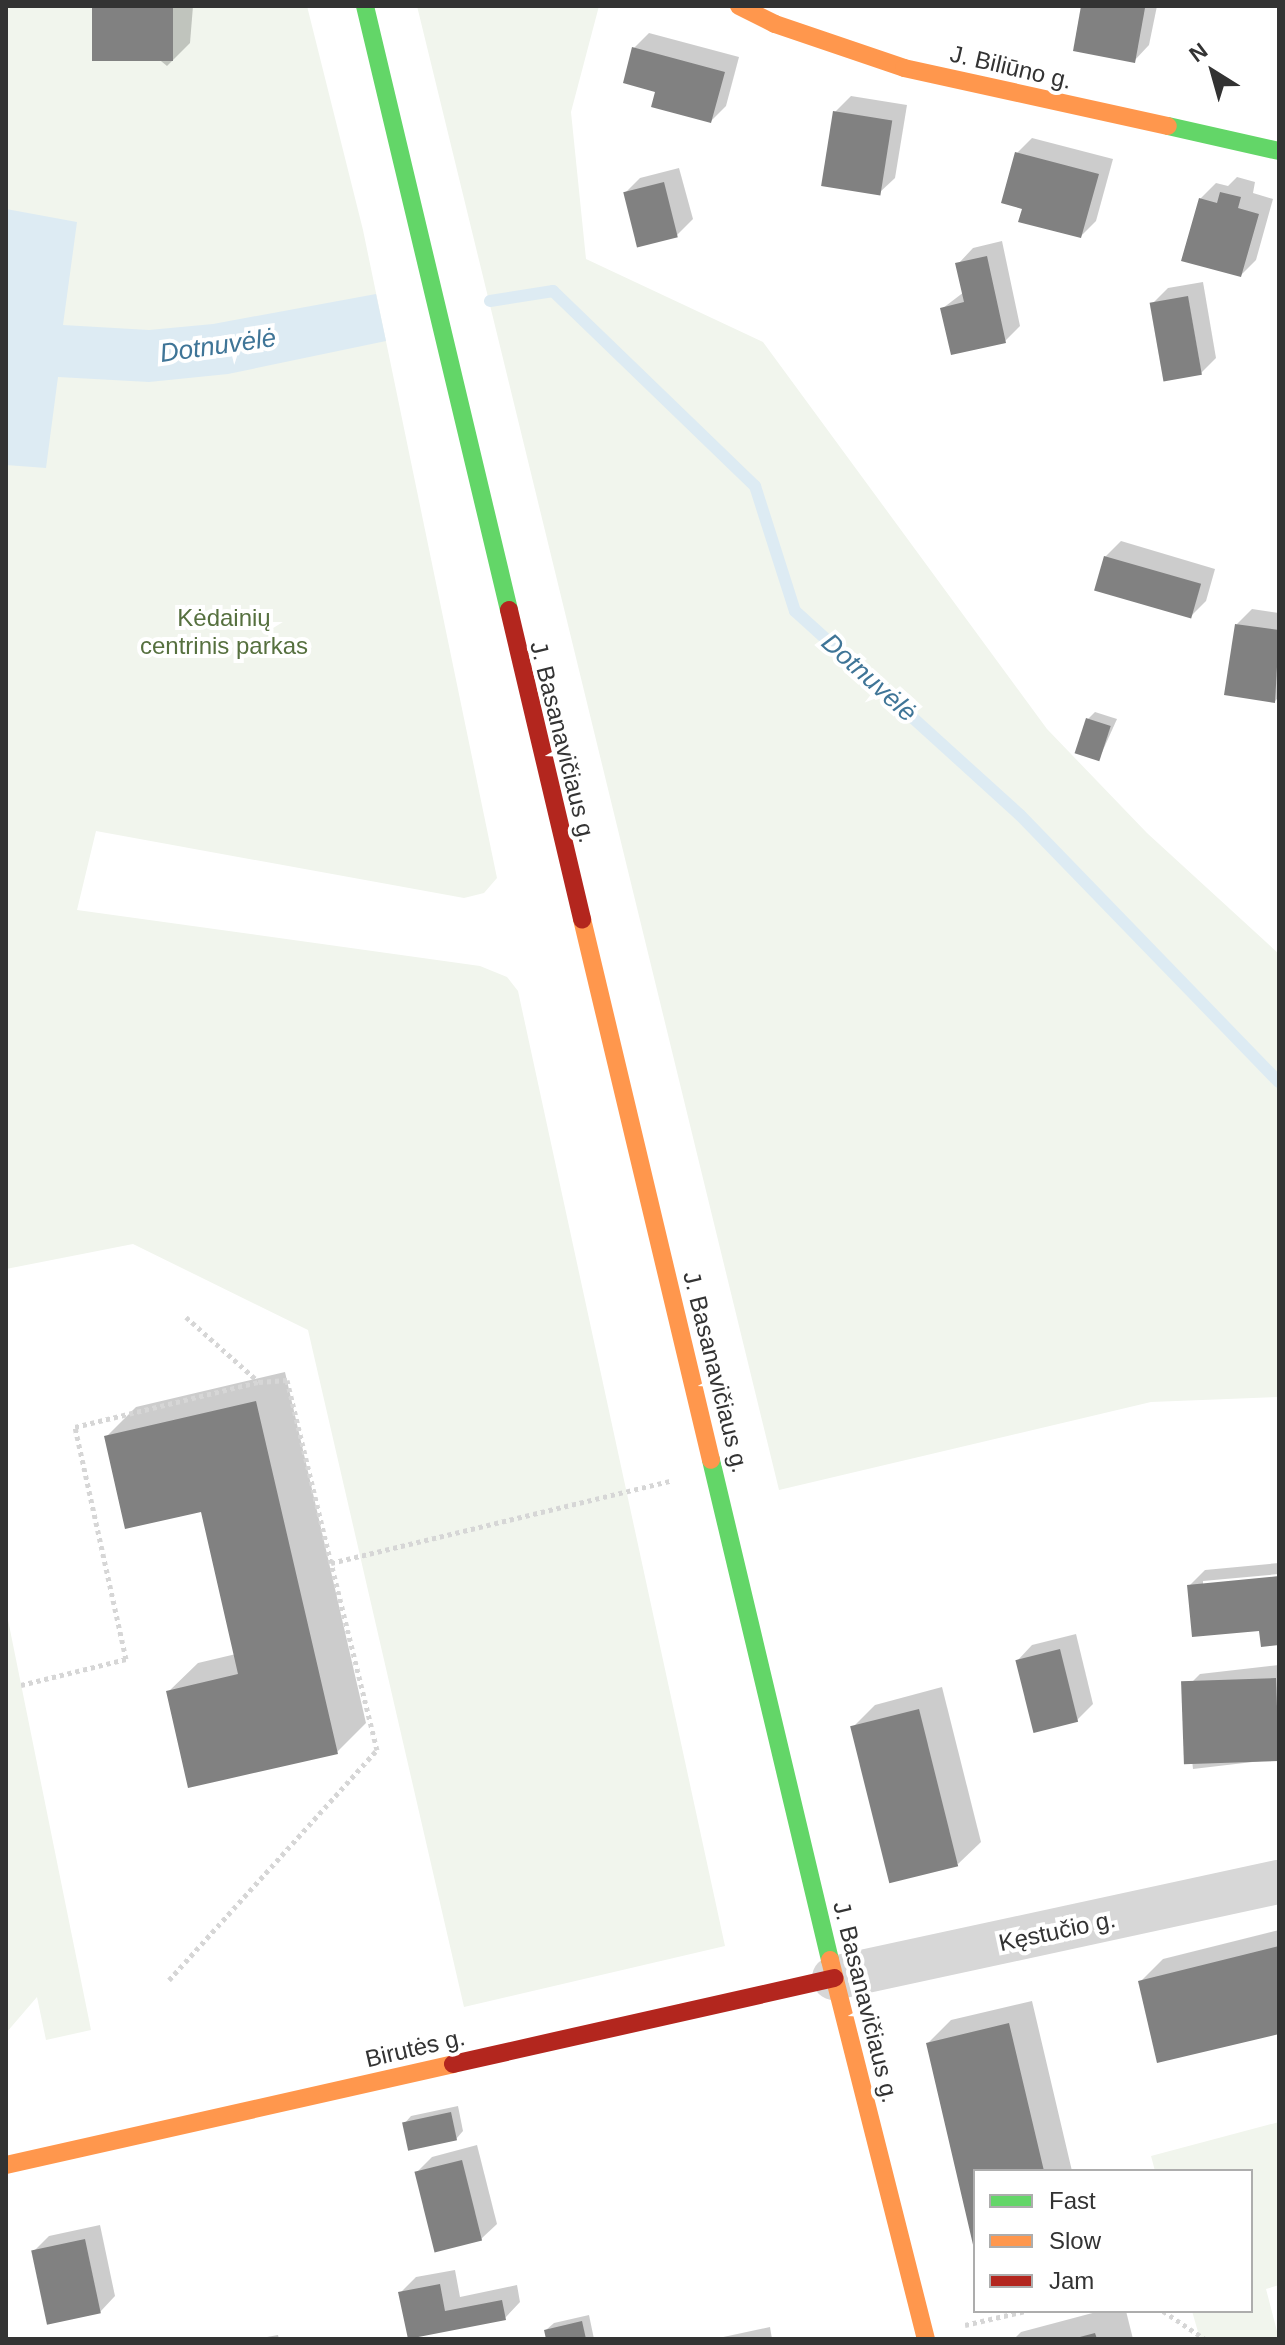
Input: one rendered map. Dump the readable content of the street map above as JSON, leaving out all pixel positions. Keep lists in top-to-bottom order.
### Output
{
  "streets": {
    "main road": ["J. Biliūno g.", "J. Basanavičiaus g.", "Birutės g."],
    "street": ["Kęstučio g."]
  },
  "crossings": [
    ["J. Basanavičiaus g.", "Kęstučio g."],
    ["J. Basanavičiaus g.", "Birutės g."],
    ["Kęstučio g.", "Birutės g."]
  ],
  "water": ["Dotnuvėlė"],
  "parks": ["Kėdainių centrinis parkas"],
  "legend": ["Fast", "Slow", "Jam"],
  "north": "top left"
}
